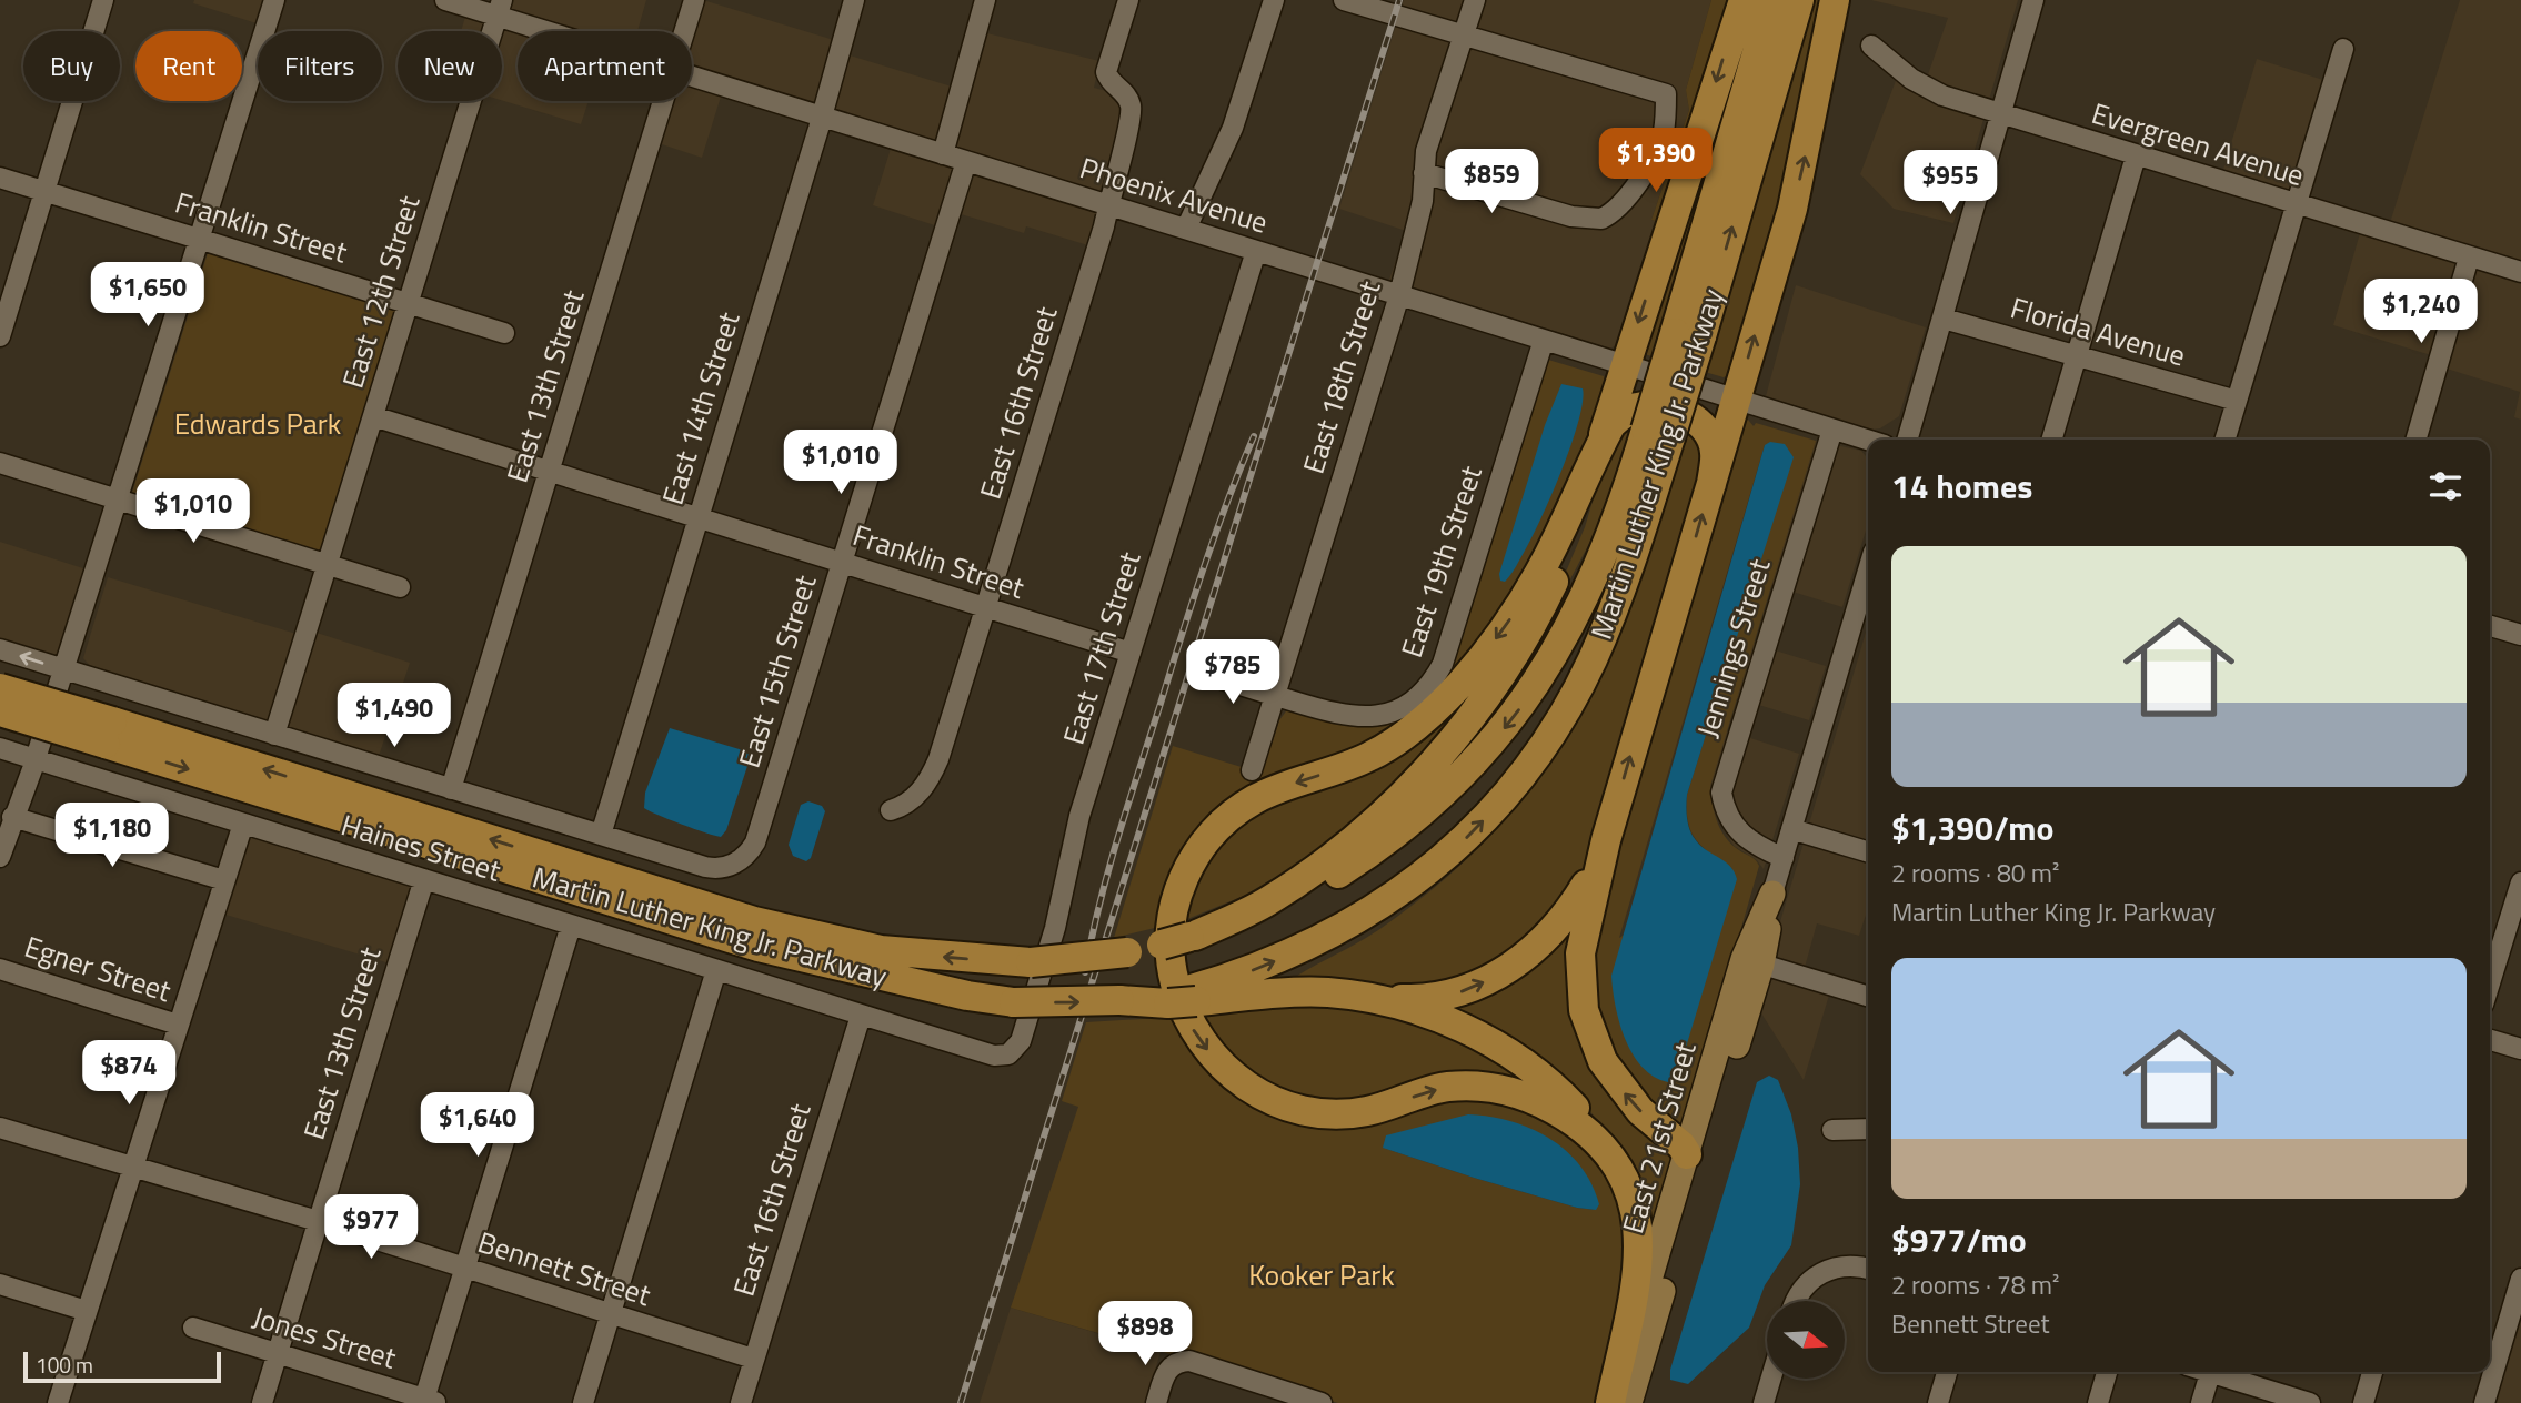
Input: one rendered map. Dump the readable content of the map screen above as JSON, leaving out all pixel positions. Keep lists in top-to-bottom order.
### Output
{
  "streets": {
    "highway": ["Martin Luther King Jr. Parkway"],
    "main road": ["East 21st Street"],
    "street": [
      "Evergreen Avenue",
      "Phoenix Avenue",
      "Franklin Street",
      "East 12th Street",
      "Florida Avenue",
      "East 18th Street",
      "East 13th Street",
      "East 16th Street",
      "East 14th Street",
      "East 19th Street",
      "East 17th Street",
      "Jennings Street",
      "East 15th Street",
      "Haines Street",
      "Egner Street",
      "Bennett Street",
      "Jones Street"
    ]
  },
  "crossings": [
    ["Phoenix Avenue", "East 12th Street"],
    ["Phoenix Avenue", "East 18th Street"],
    ["Phoenix Avenue", "East 16th Street"],
    ["Phoenix Avenue", "East 14th Street"],
    ["Phoenix Avenue", "East 19th Street"],
    ["Phoenix Avenue", "East 17th Street"],
    ["Phoenix Avenue", "Jennings Street"],
    ["Phoenix Avenue", "East 15th Street"],
    ["Franklin Street", "East 12th Street"],
    ["Franklin Street", "East 13th Street"],
    ["Franklin Street", "East 16th Street"],
    ["Franklin Street", "East 14th Street"],
    ["Franklin Street", "East 17th Street"],
    ["Franklin Street", "East 15th Street"],
    ["East 18th Street", "East 19th Street"],
    ["East 13th Street", "Haines Street"],
    ["East 13th Street", "Bennett Street"],
    ["East 13th Street", "Jones Street"],
    ["East 16th Street", "Haines Street"],
    ["East 16th Street", "Bennett Street"],
    ["East 14th Street", "East 15th Street"],
    ["East 17th Street", "Haines Street"],
    ["Jennings Street", "East 21st Street"]
  ],
  "parks": ["Edwards Park", "Kooker Park"],
  "scale_bar": "100 m",
  "north": "right",
  "page": {
    "chip": [
      "Buy",
      "Rent",
      "Filters",
      "New",
      "Apartment"
    ],
    "price": [
      "$1,390",
      "$859",
      "$955",
      "$1,650",
      "$1,240",
      "$1,010",
      "$1,010",
      "$785",
      "$1,490",
      "$1,180",
      "$874",
      "$1,640",
      "$977",
      "$898"
    ],
    "heading": "14 homes",
    "list": [
      {
        "name": "$1,390/mo",
        "note": "2 rooms · 80 m² · Martin Luther King Jr. Parkway"
      },
      {
        "name": "$977/mo",
        "note": "2 rooms · 78 m² · Bennett Street"
      }
    ],
    "scale": "100 m"
  }
}
